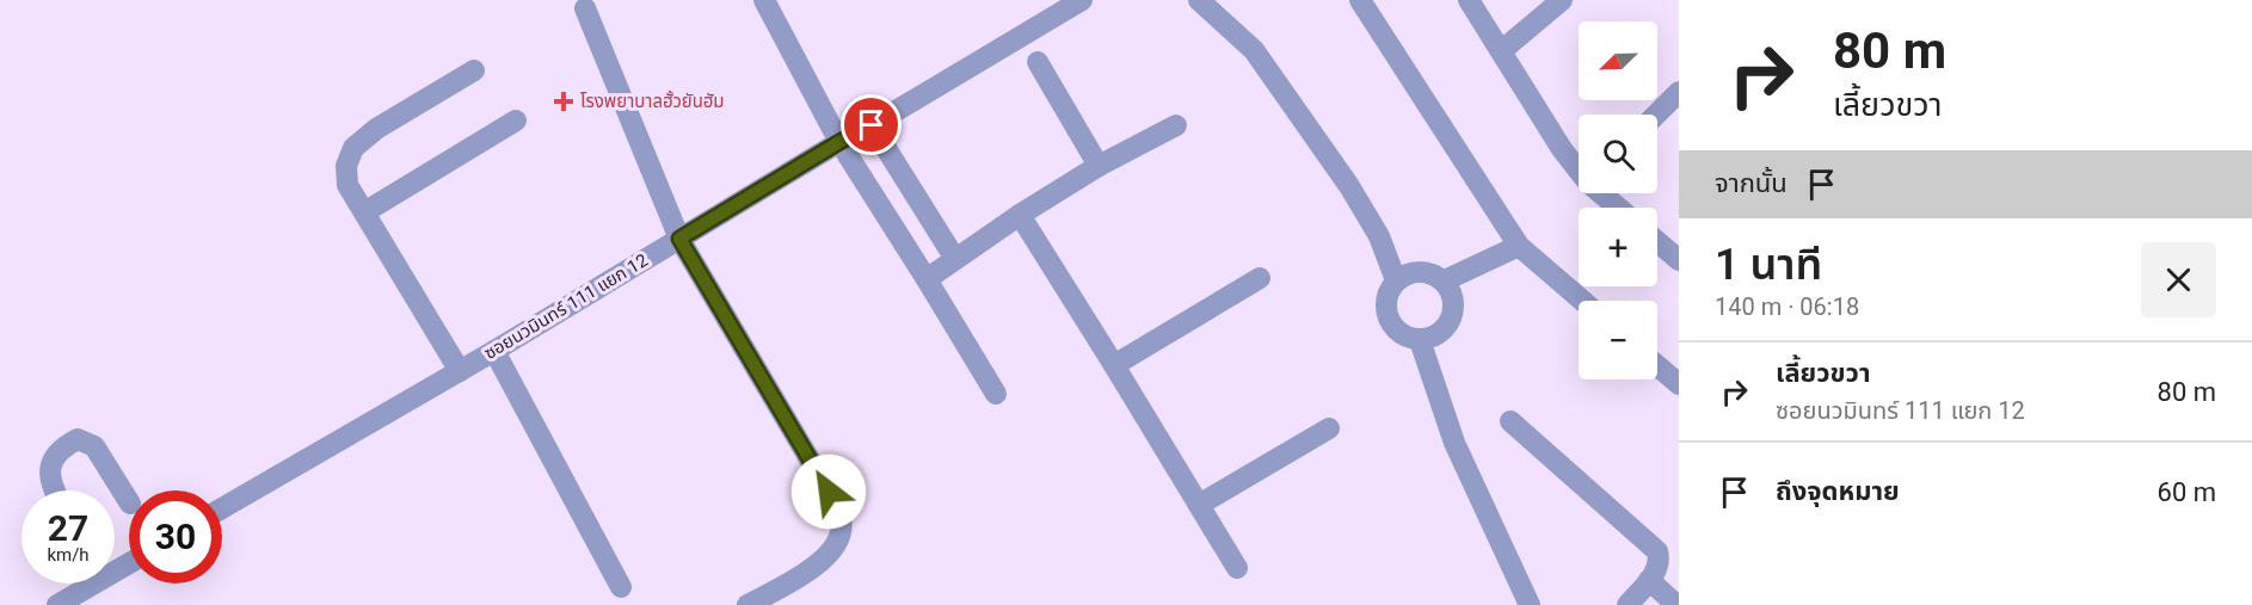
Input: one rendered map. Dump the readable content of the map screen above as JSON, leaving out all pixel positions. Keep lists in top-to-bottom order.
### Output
{
  "streets": {
    "street": ["ซอยนวมินทร์ 111 แยก 12"]
  },
  "places": {
    "health": ["โรงพยาบาลฮั้วยันฮัม"]
  },
  "north": "bottom left",
  "page": {
    "turn": ["80 m", "เลี้ยวขวา"],
    "map_buttons": ["+", "−"],
    "then": "จากนั้น",
    "heading": ["1 นาที", "140 m · 06:18"],
    "list": [
      {
        "name": "เลี้ยวขวา",
        "note": "ซอยนวมินทร์ 111 แยก 12",
        "value": "80 m"
      },
      {
        "name": "ถึงจุดหมาย",
        "value": "60 m"
      }
    ],
    "speed": "27 km/h",
    "limit": "30"
  }
}
